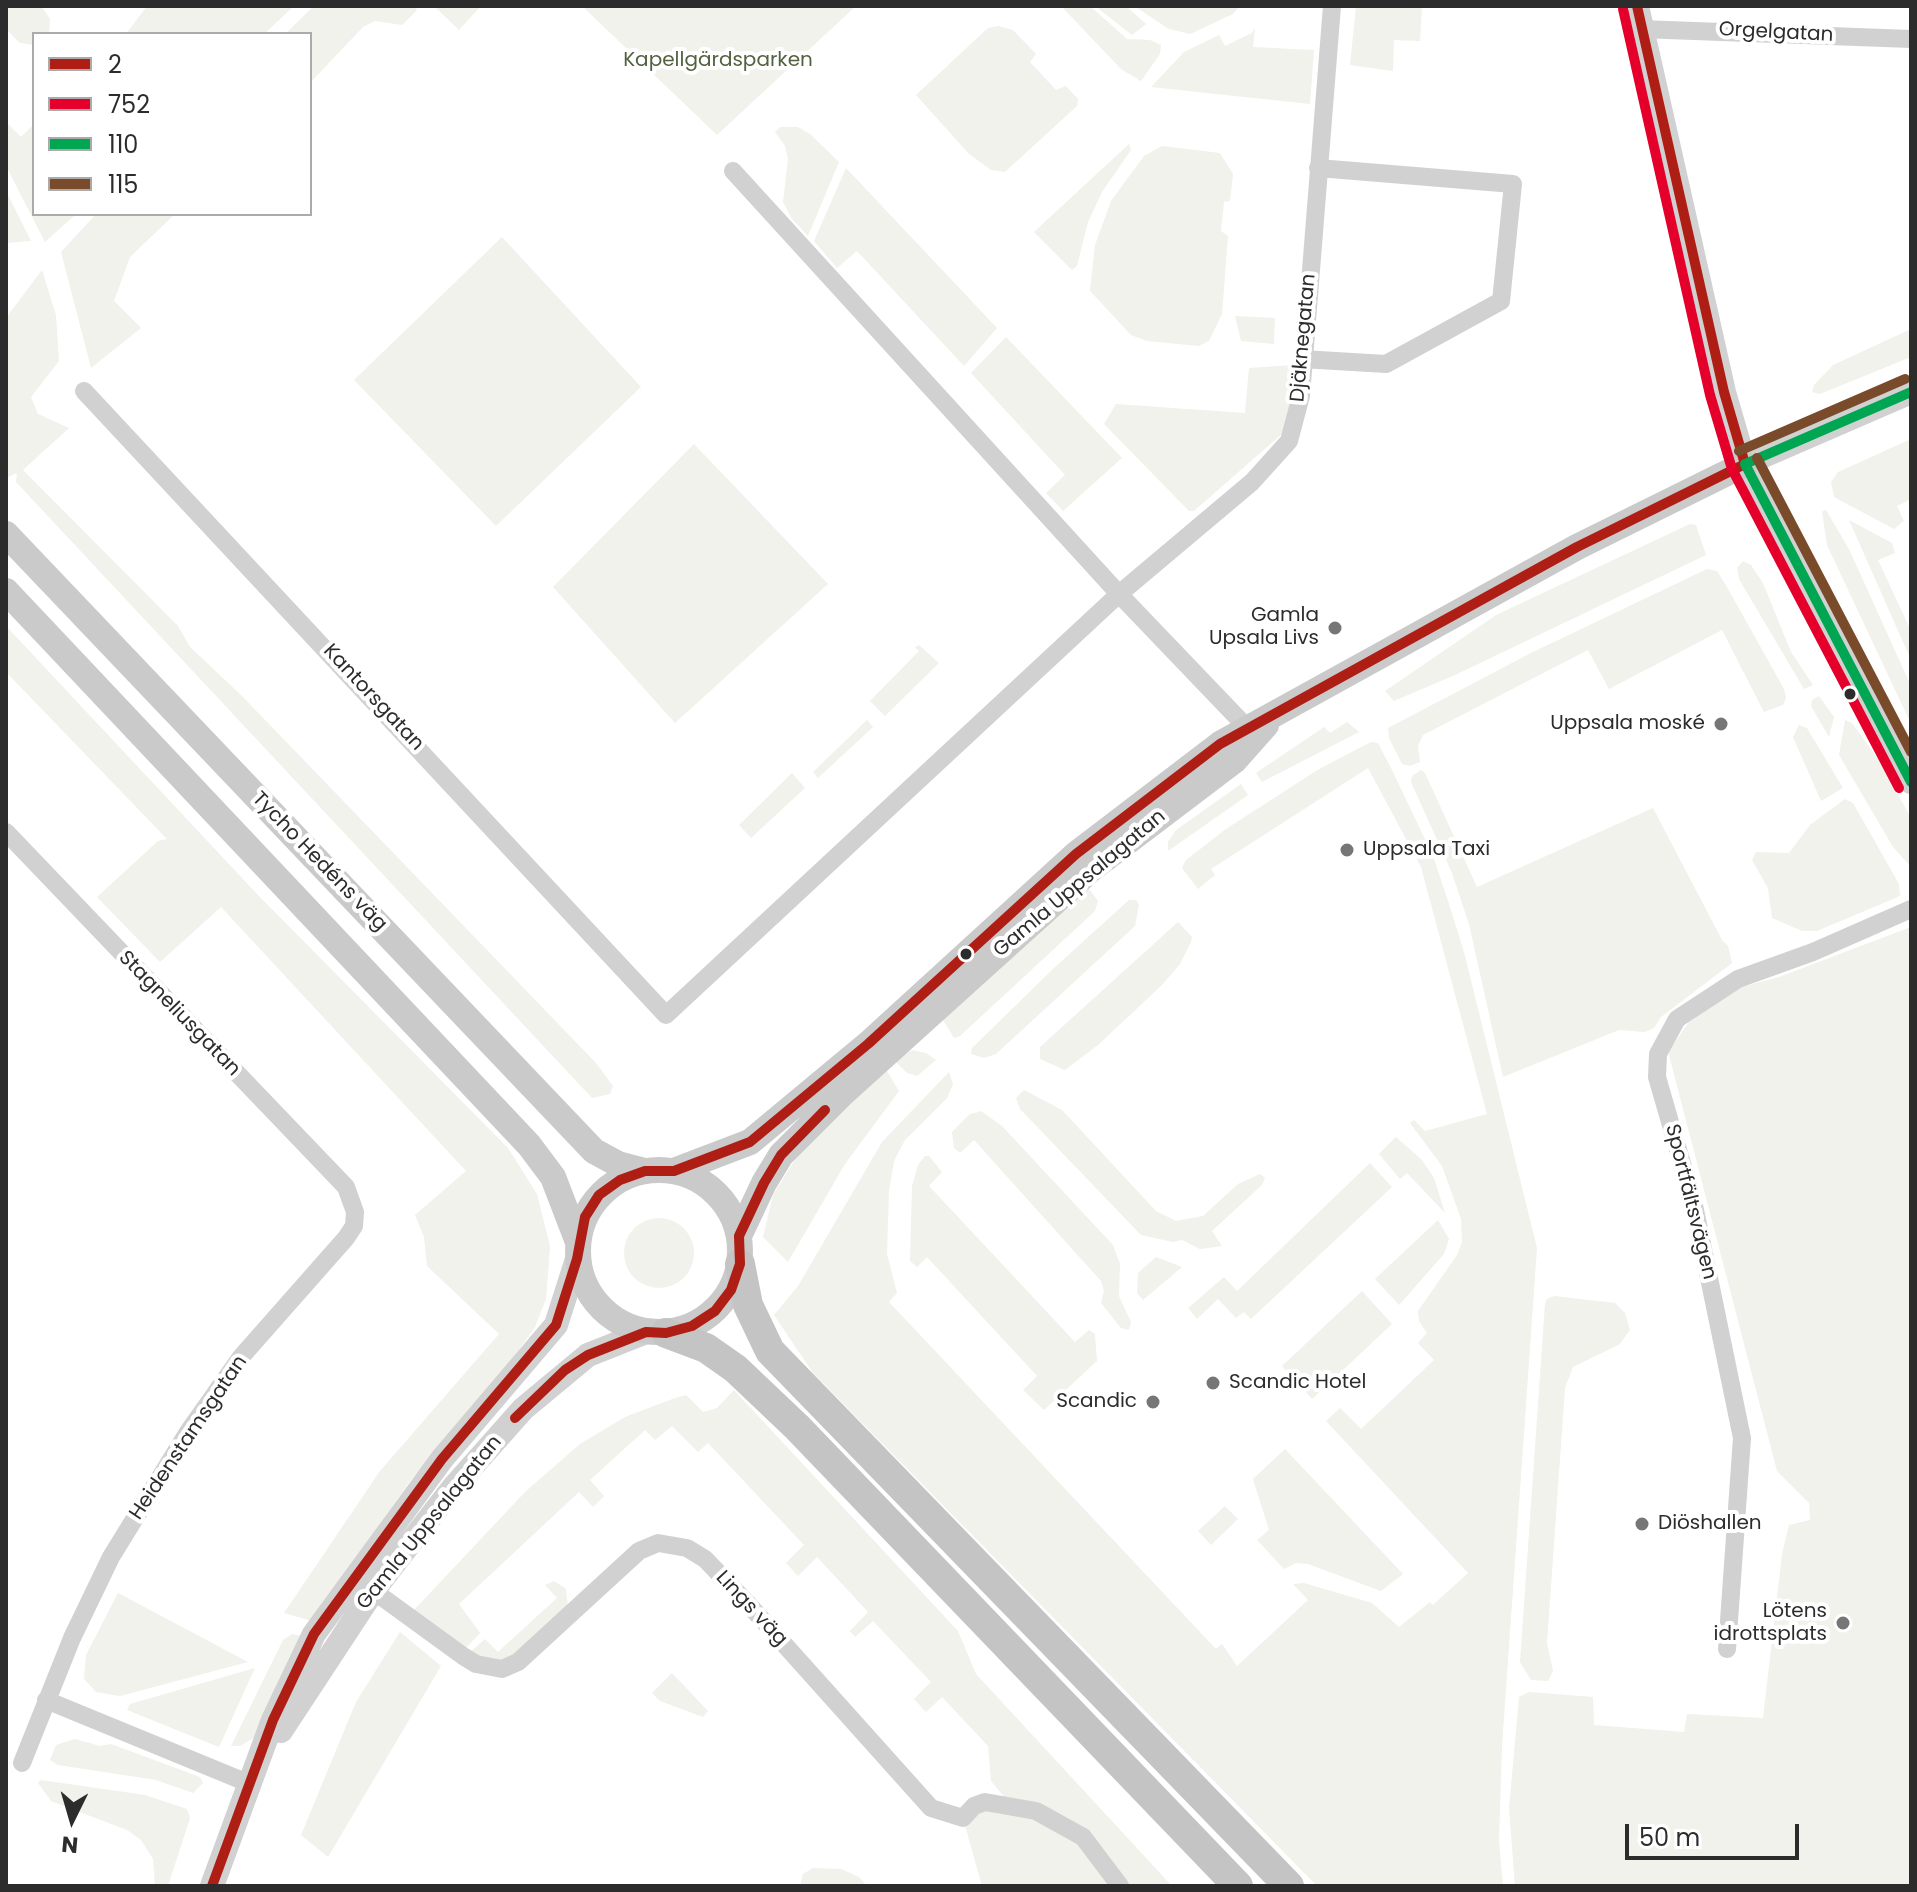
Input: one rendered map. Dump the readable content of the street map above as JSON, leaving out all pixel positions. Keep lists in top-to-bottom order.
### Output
{
  "streets": {
    "main road": ["Tycho Hedéns väg", "Gamla Uppsalagatan"],
    "street": [
      "Orgelgatan",
      "Djäknegatan",
      "Kantorsgatan",
      "Stagneliusgatan",
      "Sportfältsvägen",
      "Heidenstamsgatan",
      "Lings väg"
    ]
  },
  "crossings": [
    ["Djäknegatan", "Kantorsgatan"],
    ["Tycho Hedéns väg", "Gamla Uppsalagatan"],
    ["Gamla Uppsalagatan", "Lings väg"],
    ["Stagneliusgatan", "Heidenstamsgatan"]
  ],
  "parks": ["Kapellgärdsparken"],
  "places": [
    "Gamla Upsala Livs",
    "Uppsala moské",
    "Uppsala Taxi",
    "Scandic Hotel",
    "Scandic",
    "Diöshallen",
    "Lötens idrottsplats"
  ],
  "lines": [
    "transit line 2",
    "transit line 752",
    "transit line 115",
    "transit line 110"
  ],
  "legend": [
    "2",
    "752",
    "110",
    "115"
  ],
  "scale_bar": "50 m",
  "north": "bottom"
}
